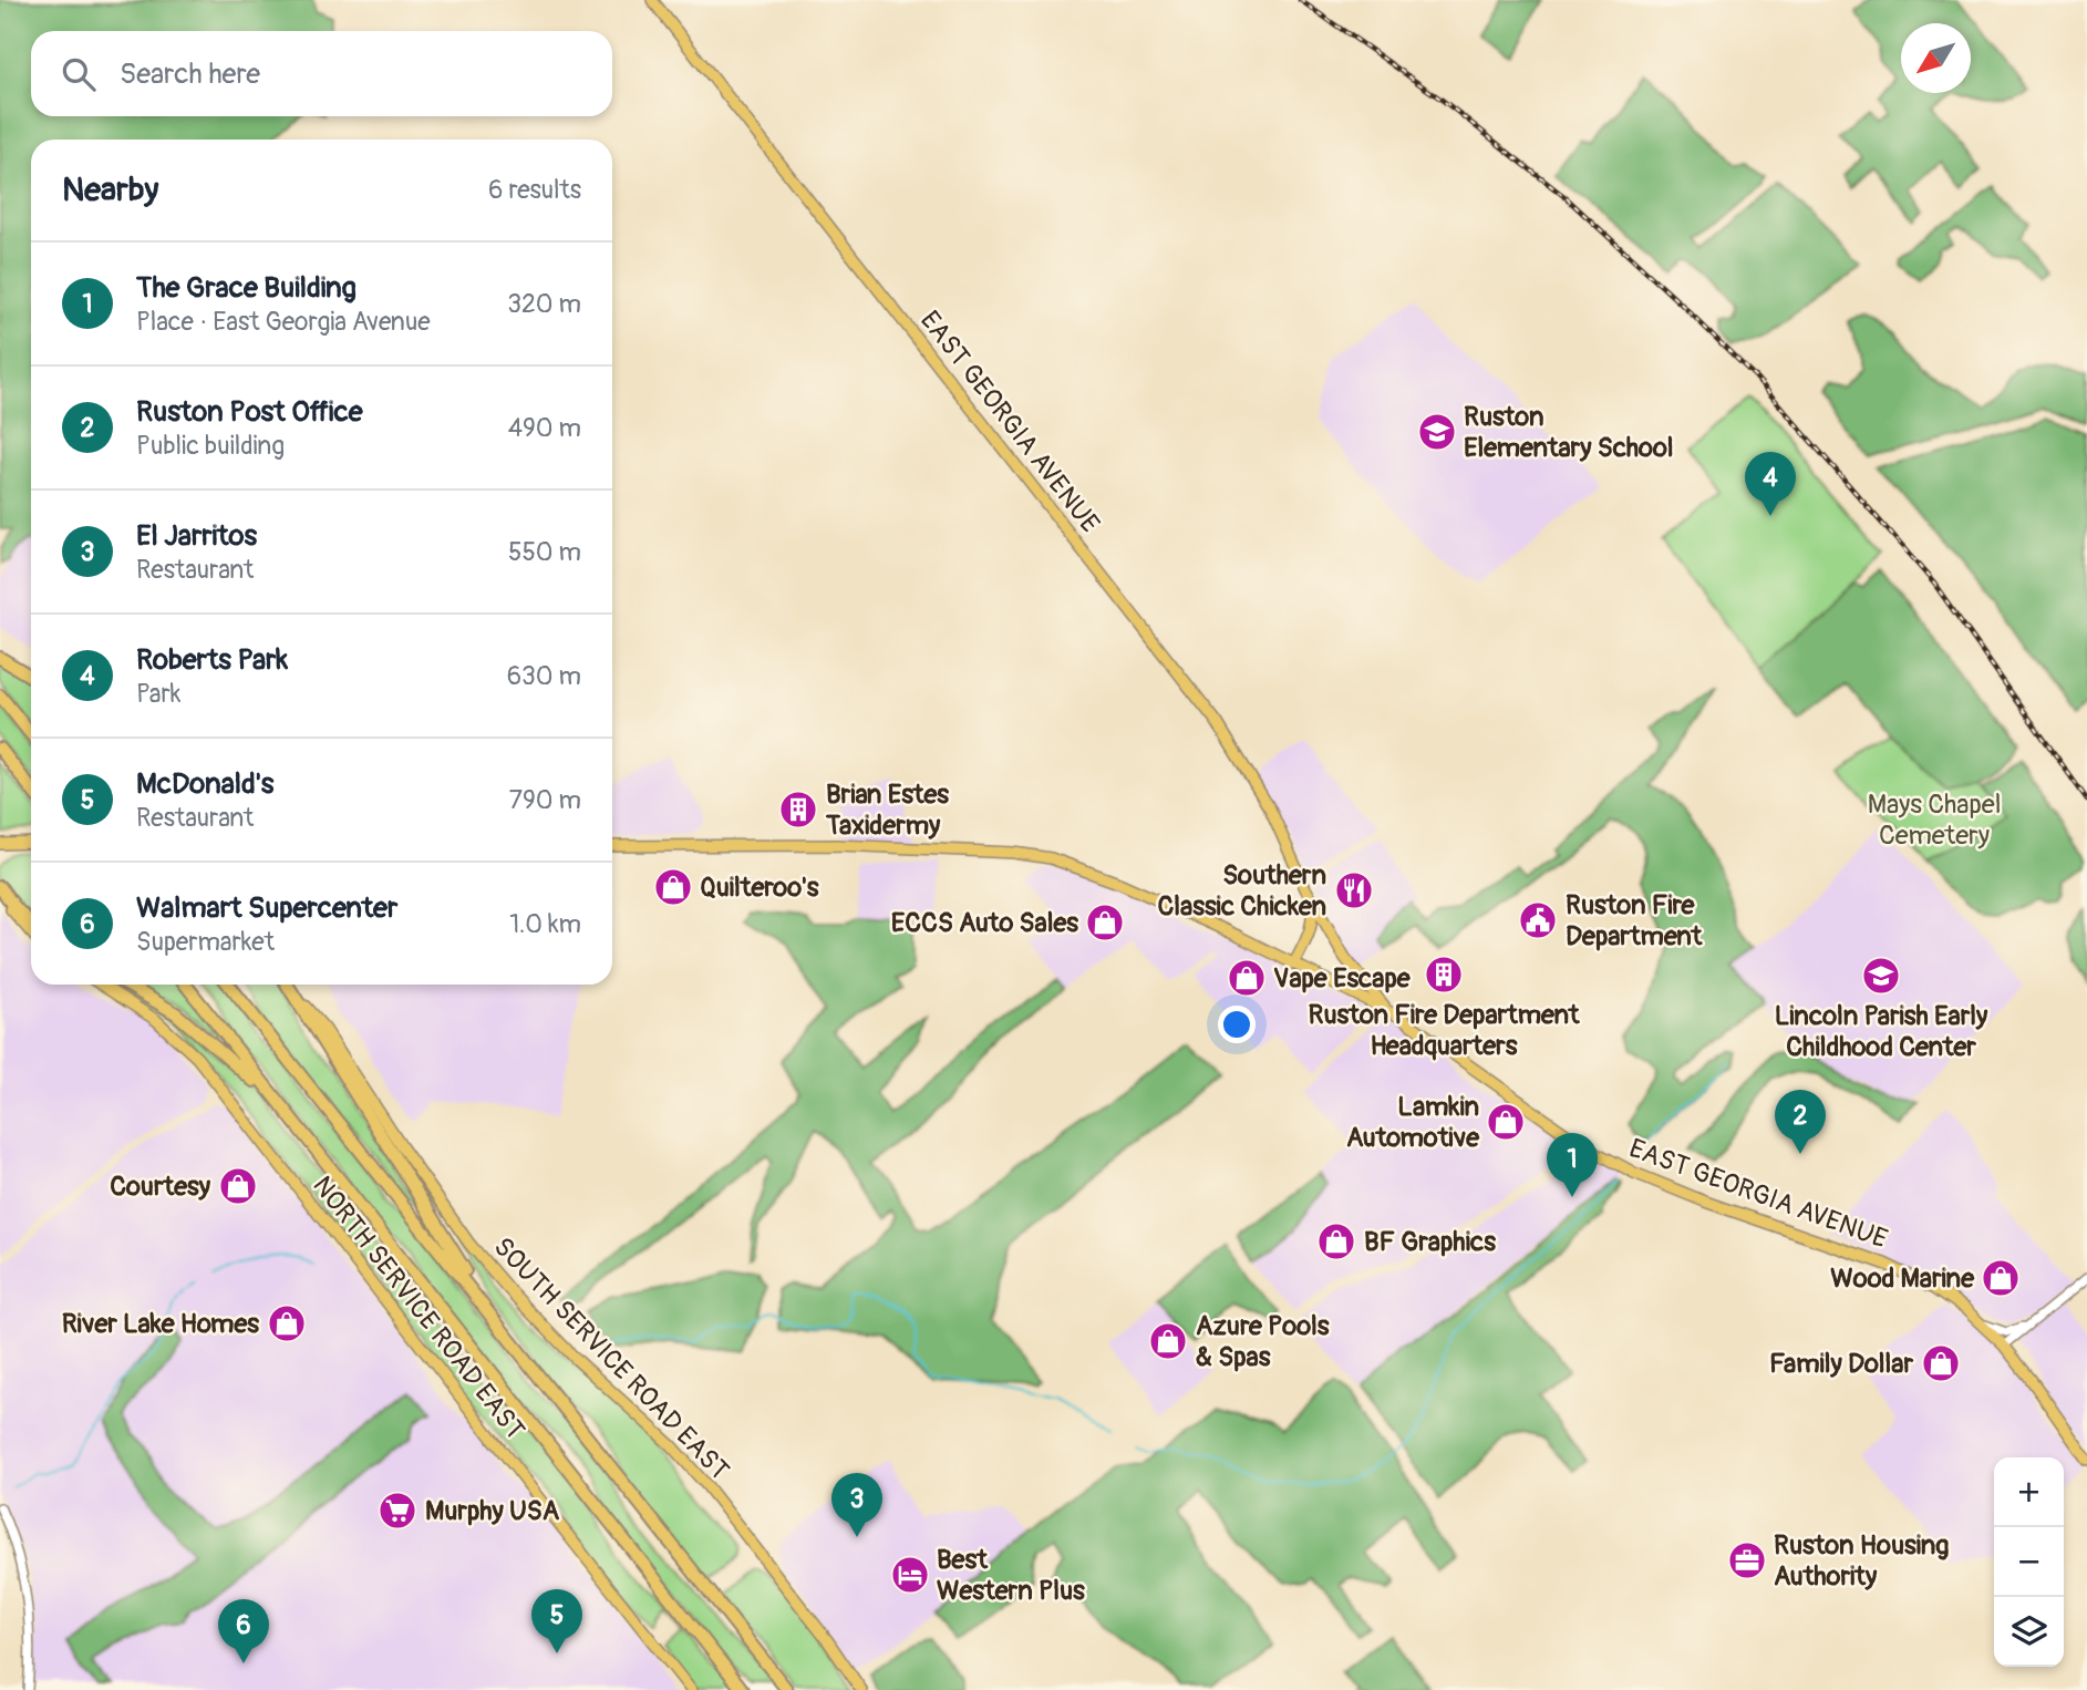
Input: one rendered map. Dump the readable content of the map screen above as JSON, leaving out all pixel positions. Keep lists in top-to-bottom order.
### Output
{
  "streets": {
    "main road": ["EAST GEORGIA AVENUE", "NORTH SERVICE ROAD EAST", "SOUTH SERVICE ROAD EAST"]
  },
  "parks": ["Mays Chapel Cemetery"],
  "places": {
    "school or university": ["Ruston Elementary School", "Lincoln Parish Early Childhood Center"],
    "building": ["Brian Estes Taxidermy", "Ruston Fire Department Headquarters"],
    "shop": [
      "Quilteroo's",
      "ECCS Auto Sales",
      "Vape Escape",
      "Lamkin Automotive",
      "Courtesy",
      "BF Graphics",
      "Wood Marine",
      "River Lake Homes",
      "Azure Pools & Spas",
      "Family Dollar"
    ],
    "restaurant": ["Southern Classic Chicken"],
    "public building": ["Ruston Fire Department"],
    "supermarket": ["Murphy USA"],
    "office": ["Ruston Housing Authority"],
    "hotel": ["Best Western Plus"]
  },
  "north": "bottom left",
  "page": {
    "search": "Search here",
    "heading": ["Nearby", "6 results"],
    "list": [
      {
        "mark": "1",
        "name": "The Grace Building",
        "note": "Place · East Georgia Avenue",
        "value": "320 m"
      },
      {
        "mark": "2",
        "name": "Ruston Post Office",
        "note": "Public building",
        "value": "490 m"
      },
      {
        "mark": "3",
        "name": "El Jarritos",
        "note": "Restaurant",
        "value": "550 m"
      },
      {
        "mark": "4",
        "name": "Roberts Park",
        "note": "Park",
        "value": "630 m"
      },
      {
        "mark": "5",
        "name": "McDonald's",
        "note": "Restaurant",
        "value": "790 m"
      },
      {
        "mark": "6",
        "name": "Walmart Supercenter",
        "note": "Supermarket",
        "value": "1.0 km"
      }
    ],
    "pins": [
      "4",
      "2",
      "1",
      "3",
      "5",
      "6"
    ],
    "map_buttons": ["+", "−"]
  }
}
